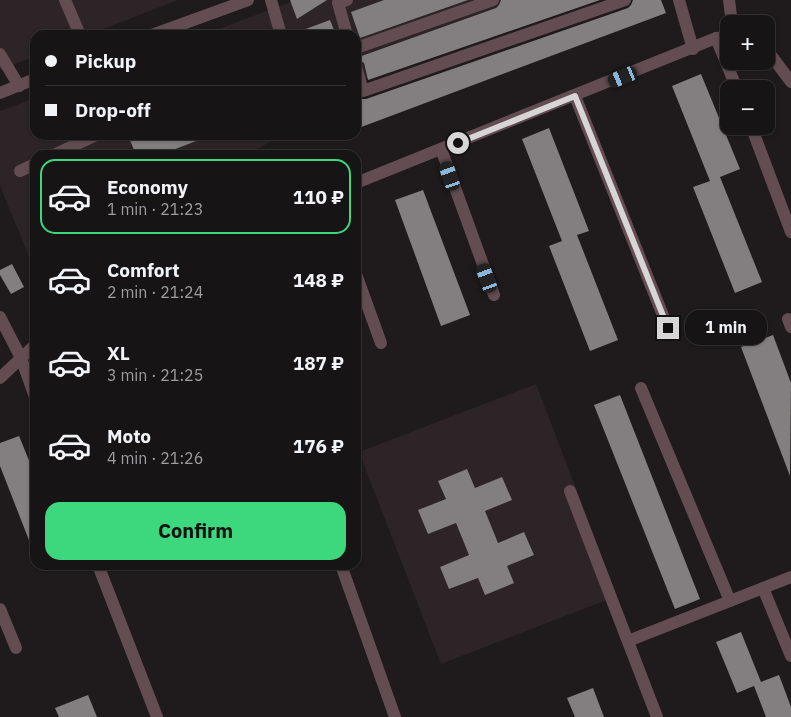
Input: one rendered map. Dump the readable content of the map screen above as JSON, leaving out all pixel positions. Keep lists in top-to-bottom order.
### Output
{
  "page": {
    "map_buttons": ["+", "−"],
    "banner": ["Pickup", "Drop-off"],
    "list": [
      {
        "name": "Economy",
        "note": "1 min · 21:23",
        "value": "110 ₽"
      },
      {
        "name": "Comfort",
        "note": "2 min · 21:24",
        "value": "148 ₽"
      },
      {
        "name": "XL",
        "note": "3 min · 21:25",
        "value": "187 ₽"
      },
      {
        "name": "Moto",
        "note": "4 min · 21:26",
        "value": "176 ₽"
      }
    ],
    "bubble": "1 min",
    "buttons": "Confirm"
  }
}
